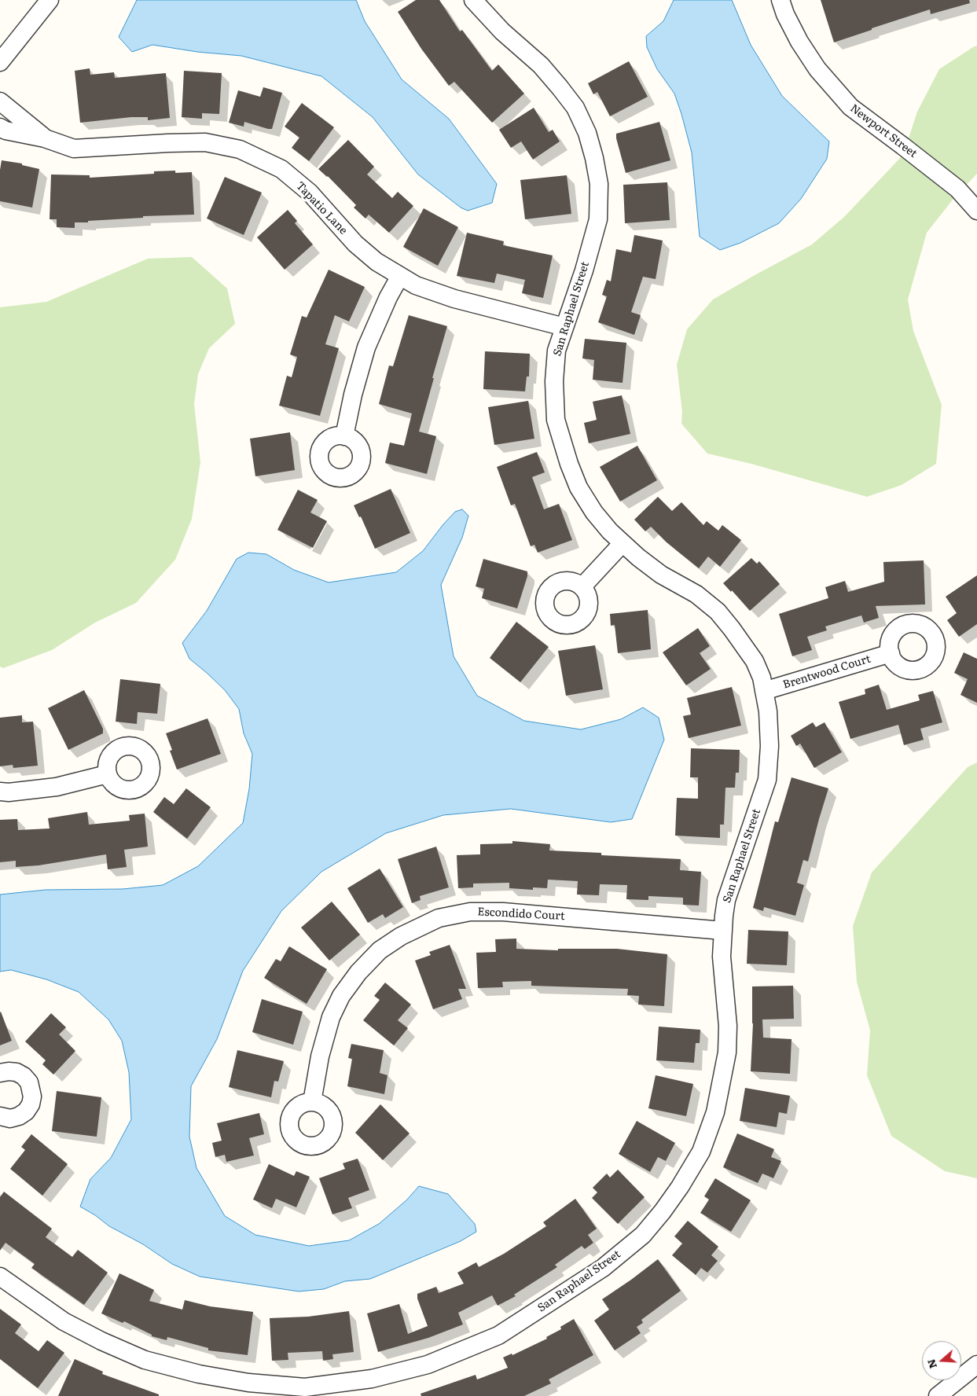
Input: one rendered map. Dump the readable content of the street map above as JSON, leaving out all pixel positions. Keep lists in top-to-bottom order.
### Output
{
  "streets": {
    "street": [
      "Newport Street",
      "Tapatio Lane",
      "San Raphael Street",
      "Brentwood Court",
      "Escondido Court"
    ]
  },
  "crossings": [
    ["Tapatio Lane", "San Raphael Street"],
    ["San Raphael Street", "Brentwood Court"],
    ["San Raphael Street", "Escondido Court"]
  ],
  "north": "left"
}
